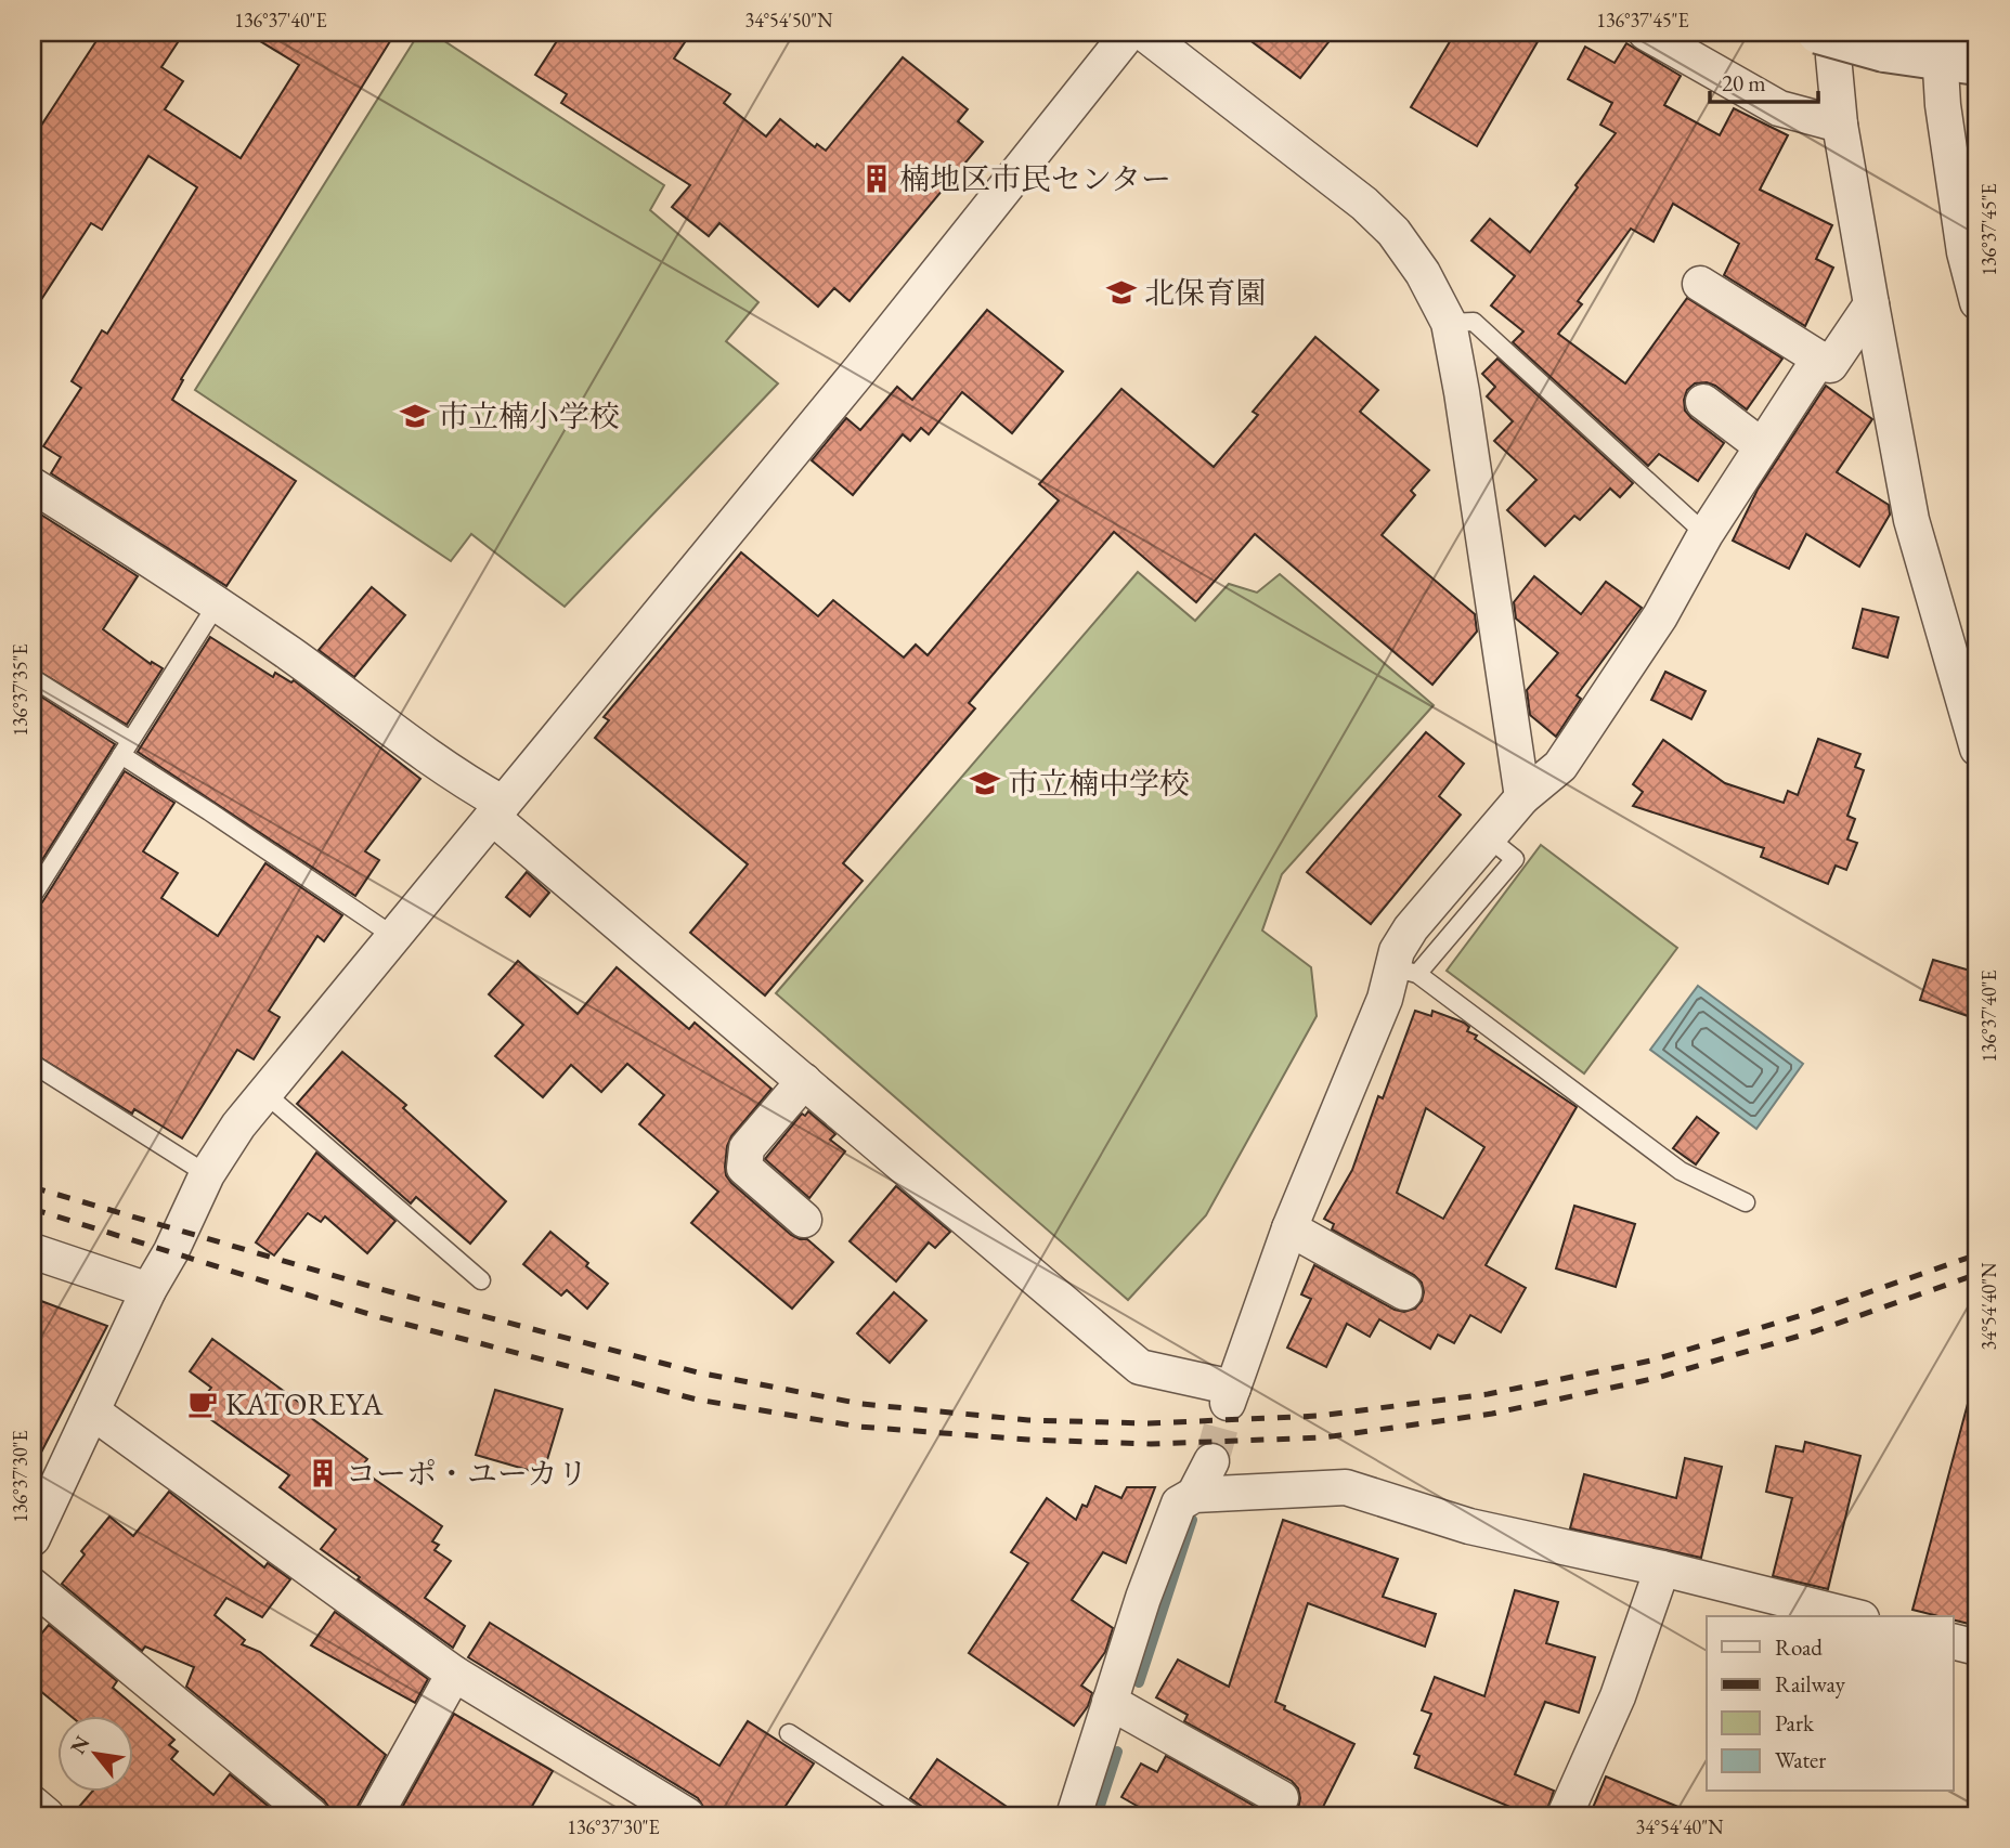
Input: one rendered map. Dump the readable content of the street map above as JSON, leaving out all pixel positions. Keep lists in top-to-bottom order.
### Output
{
  "places": {
    "building": ["楠地区市民センター", "コーポ・ユーカリ"],
    "school or university": ["北保育園", "市立楠小学校", "市立楠中学校"],
    "cafe": ["KATOREYA"]
  },
  "legend": [
    "Road",
    "Railway",
    "Park",
    "Water"
  ],
  "scale_bar": "20 m",
  "north": "top left",
  "coordinates": [
    "136°37'40\"E",
    "34°54'50\"N",
    "136°37'45\"E",
    "136°37'35\"E",
    "34°54'40\"N",
    "136°37'30\"E"
  ]
}
